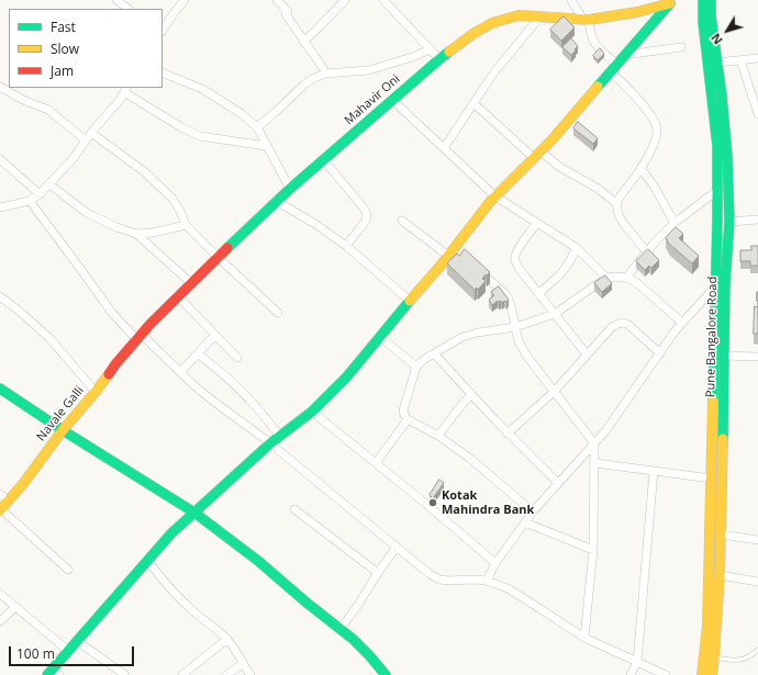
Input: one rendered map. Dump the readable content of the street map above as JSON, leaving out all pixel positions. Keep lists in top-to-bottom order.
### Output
{
  "streets": {
    "street": ["Mahavir Oni", "Pune Bangalore Road", "Navale Galli"]
  },
  "crossings": [
    ["Mahavir Oni", "Navale Galli"]
  ],
  "places": ["Kotak Mahindra Bank"],
  "legend": ["Fast", "Slow", "Jam"],
  "scale_bar": "100 m",
  "north": "bottom left"
}
